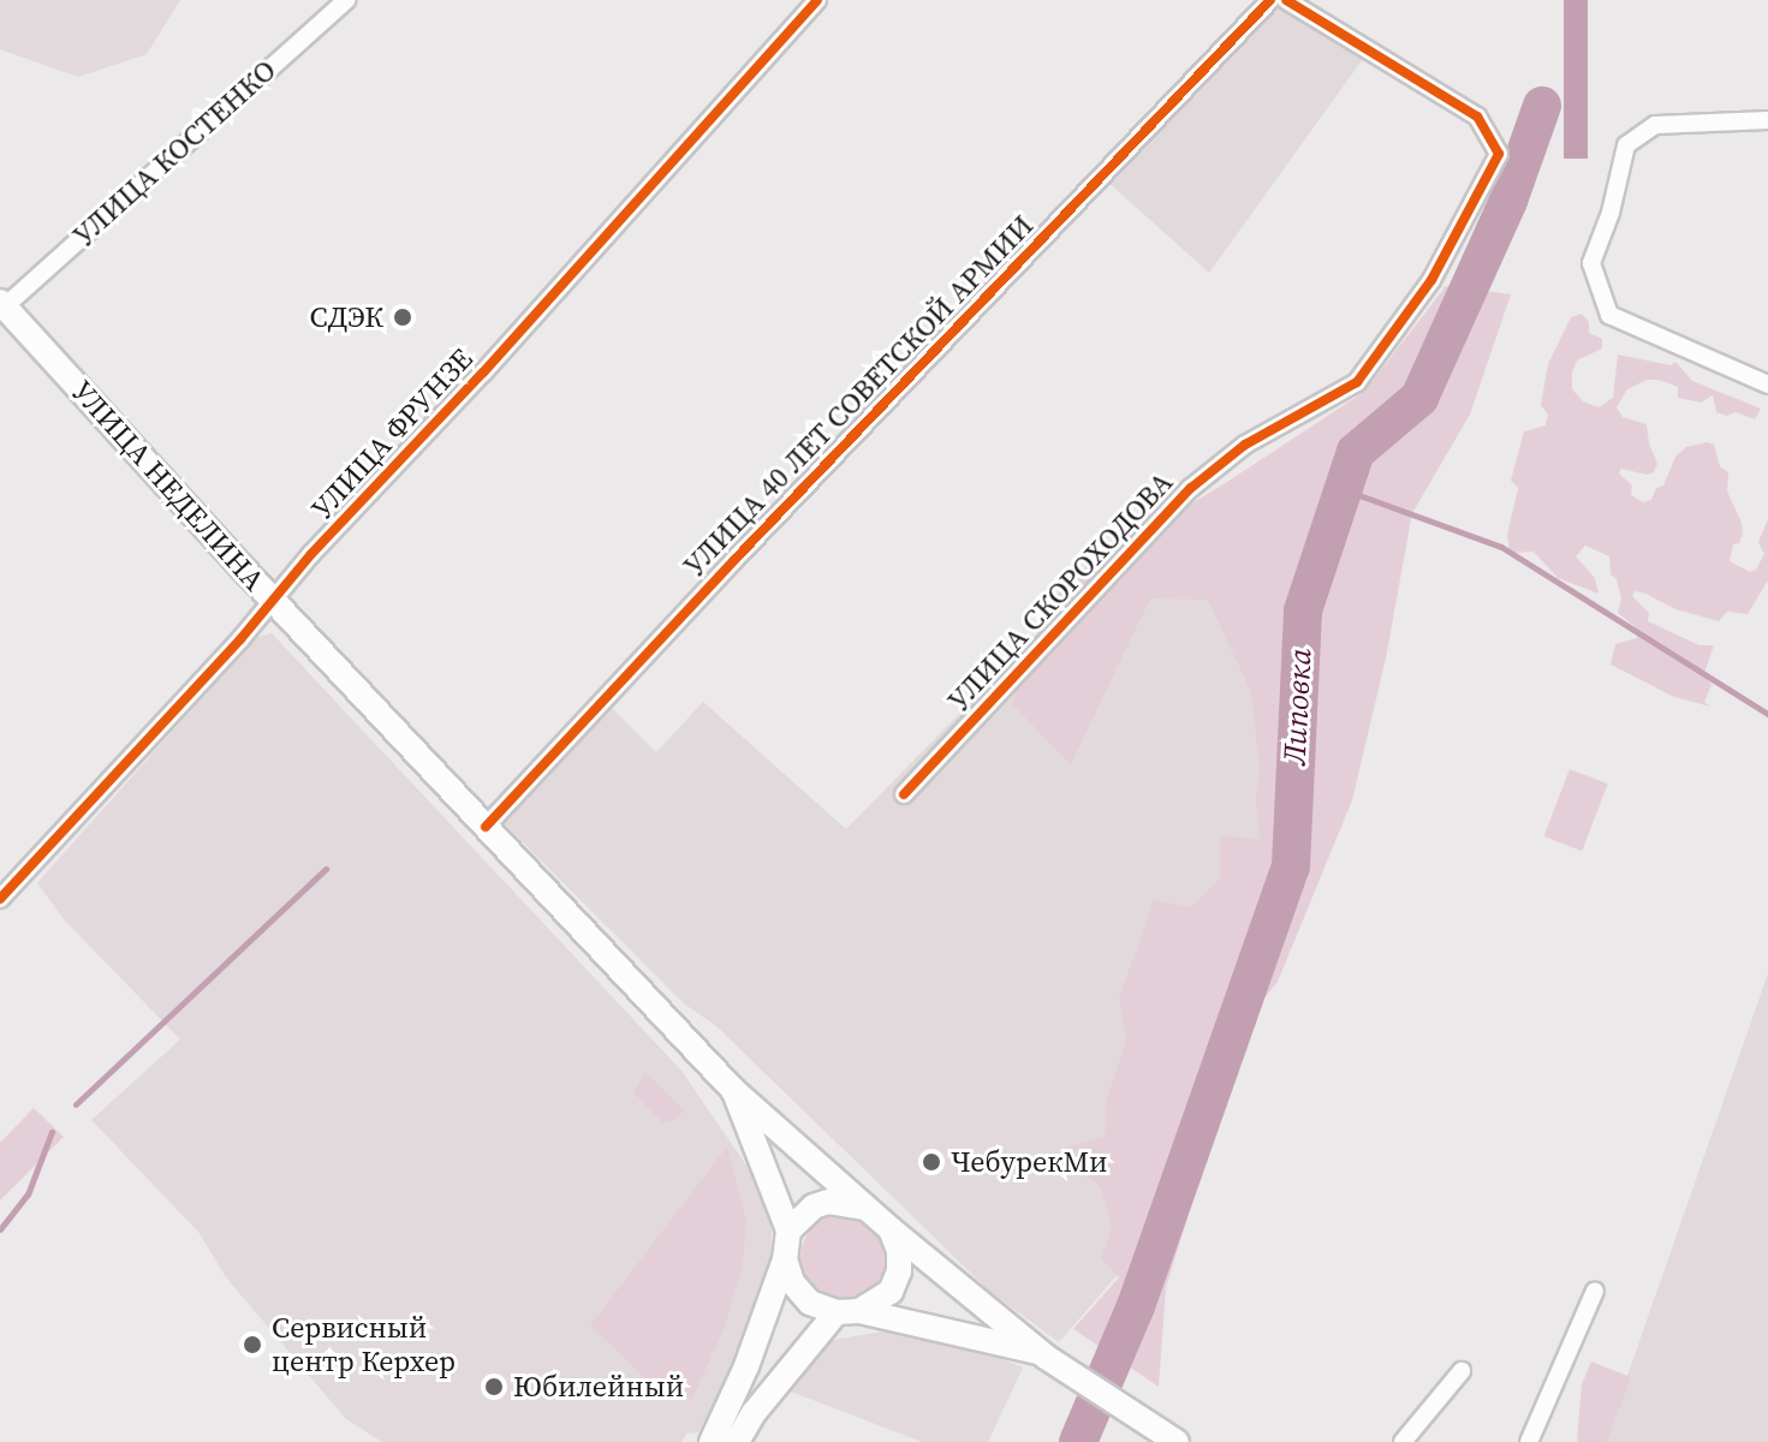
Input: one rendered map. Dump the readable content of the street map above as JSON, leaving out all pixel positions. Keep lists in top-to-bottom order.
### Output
{
  "streets": {
    "main road": ["УЛИЦА НЕДЕЛИНА"],
    "street": [
      "УЛИЦА КОСТЕНКО",
      "УЛИЦА 40 ЛЕТ СОВЕТСКОЙ АРМИИ",
      "УЛИЦА ФРУНЗЕ",
      "УЛИЦА СКОРОХОДОВА"
    ]
  },
  "crossings": [
    ["УЛИЦА КОСТЕНКО", "УЛИЦА НЕДЕЛИНА"],
    ["УЛИЦА 40 ЛЕТ СОВЕТСКОЙ АРМИИ", "УЛИЦА НЕДЕЛИНА"],
    ["УЛИЦА ФРУНЗЕ", "УЛИЦА НЕДЕЛИНА"]
  ],
  "water": ["Липовка"],
  "places": [
    "СДЭК",
    "ЧебурекМи",
    "Сервисный центр Керхер",
    "Юбилейный"
  ]
}
